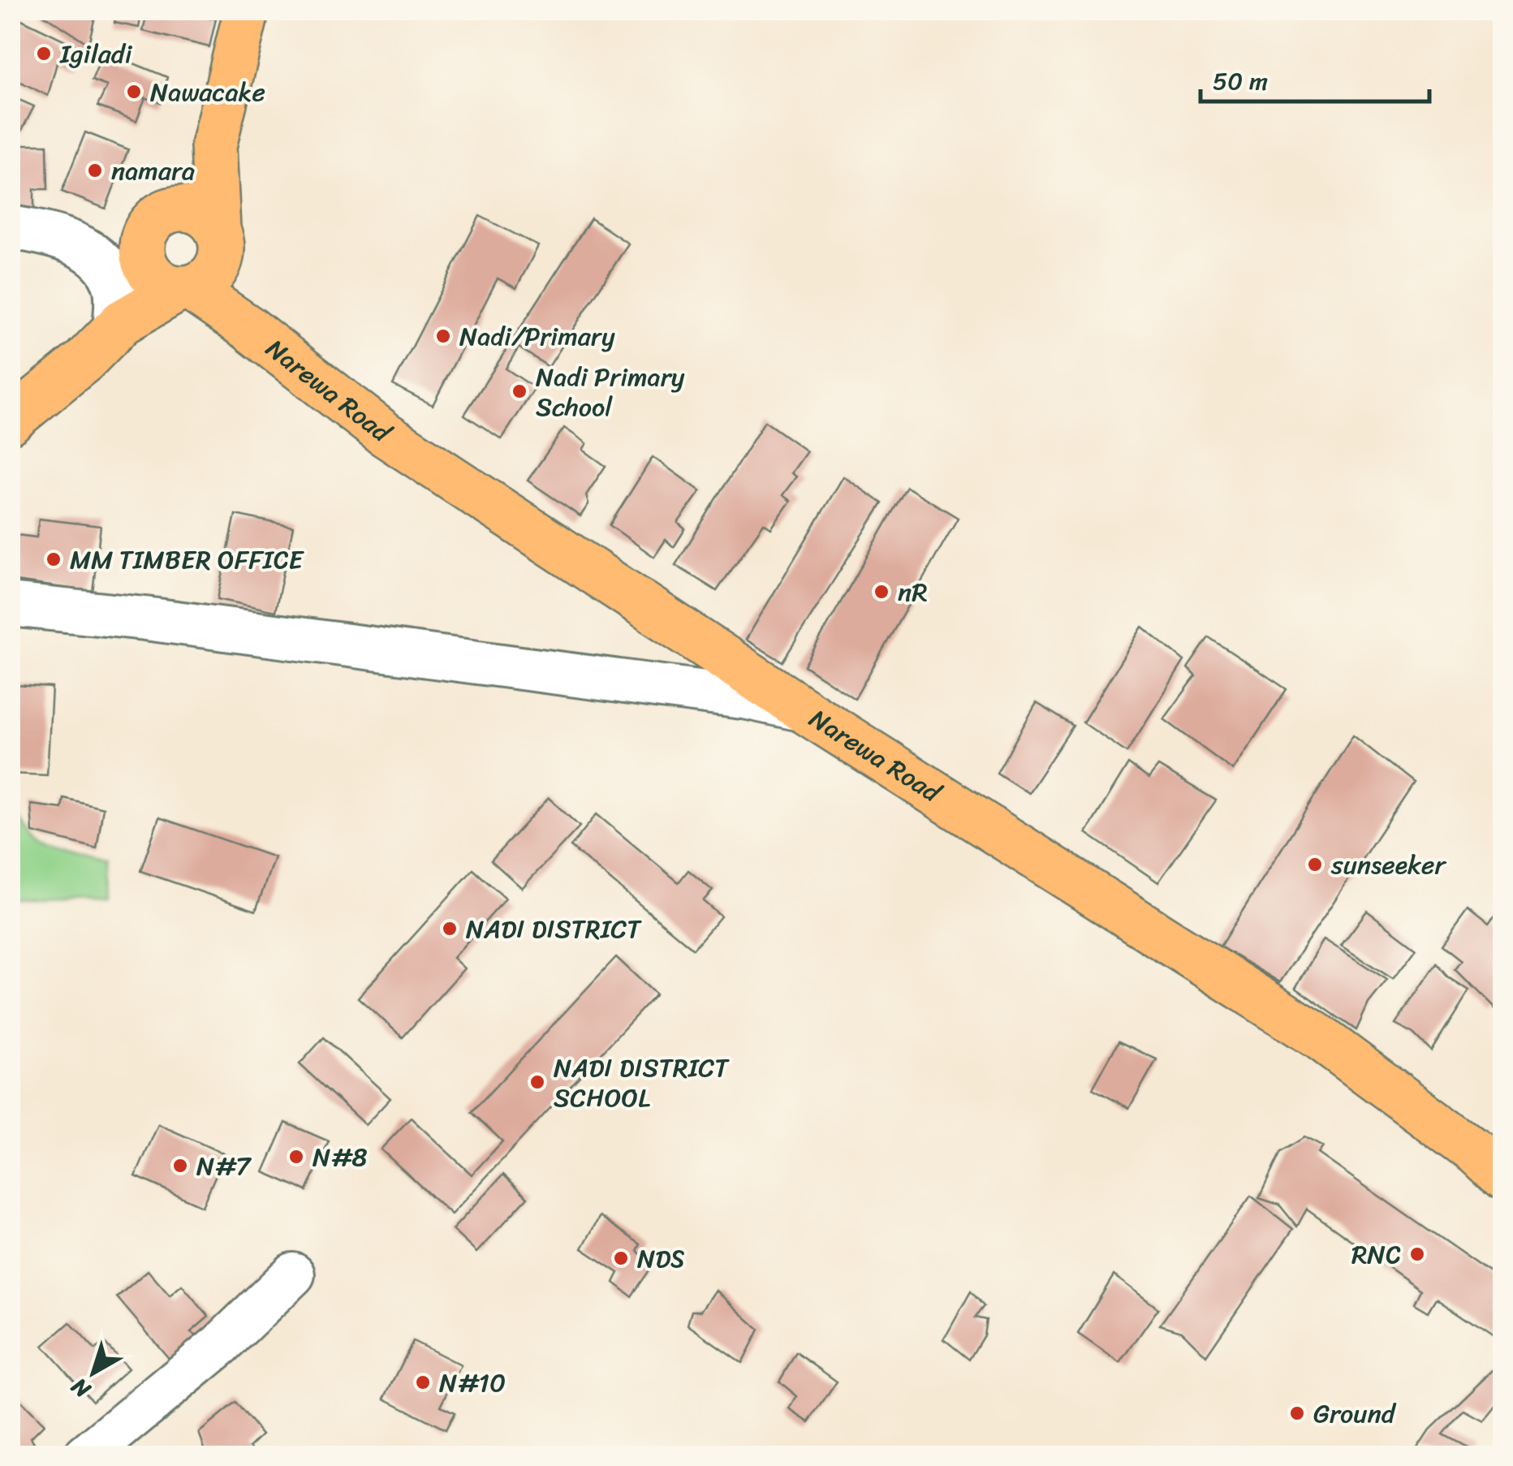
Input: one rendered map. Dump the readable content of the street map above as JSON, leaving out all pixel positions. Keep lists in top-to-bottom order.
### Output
{
  "streets": {
    "main road": ["Narewa Road"]
  },
  "places": [
    "Igiladi",
    "Nawacake",
    "namara",
    "Nadi/Primary",
    "Nadi Primary School",
    "MM TIMBER OFFICE",
    "nR",
    "sunseeker",
    "NADI DISTRICT",
    "NADI DISTRICT SCHOOL",
    "N#8",
    "N#7",
    "RNC",
    "NDS",
    "N#10",
    "Ground"
  ],
  "scale_bar": "50 m",
  "north": "bottom left"
}
